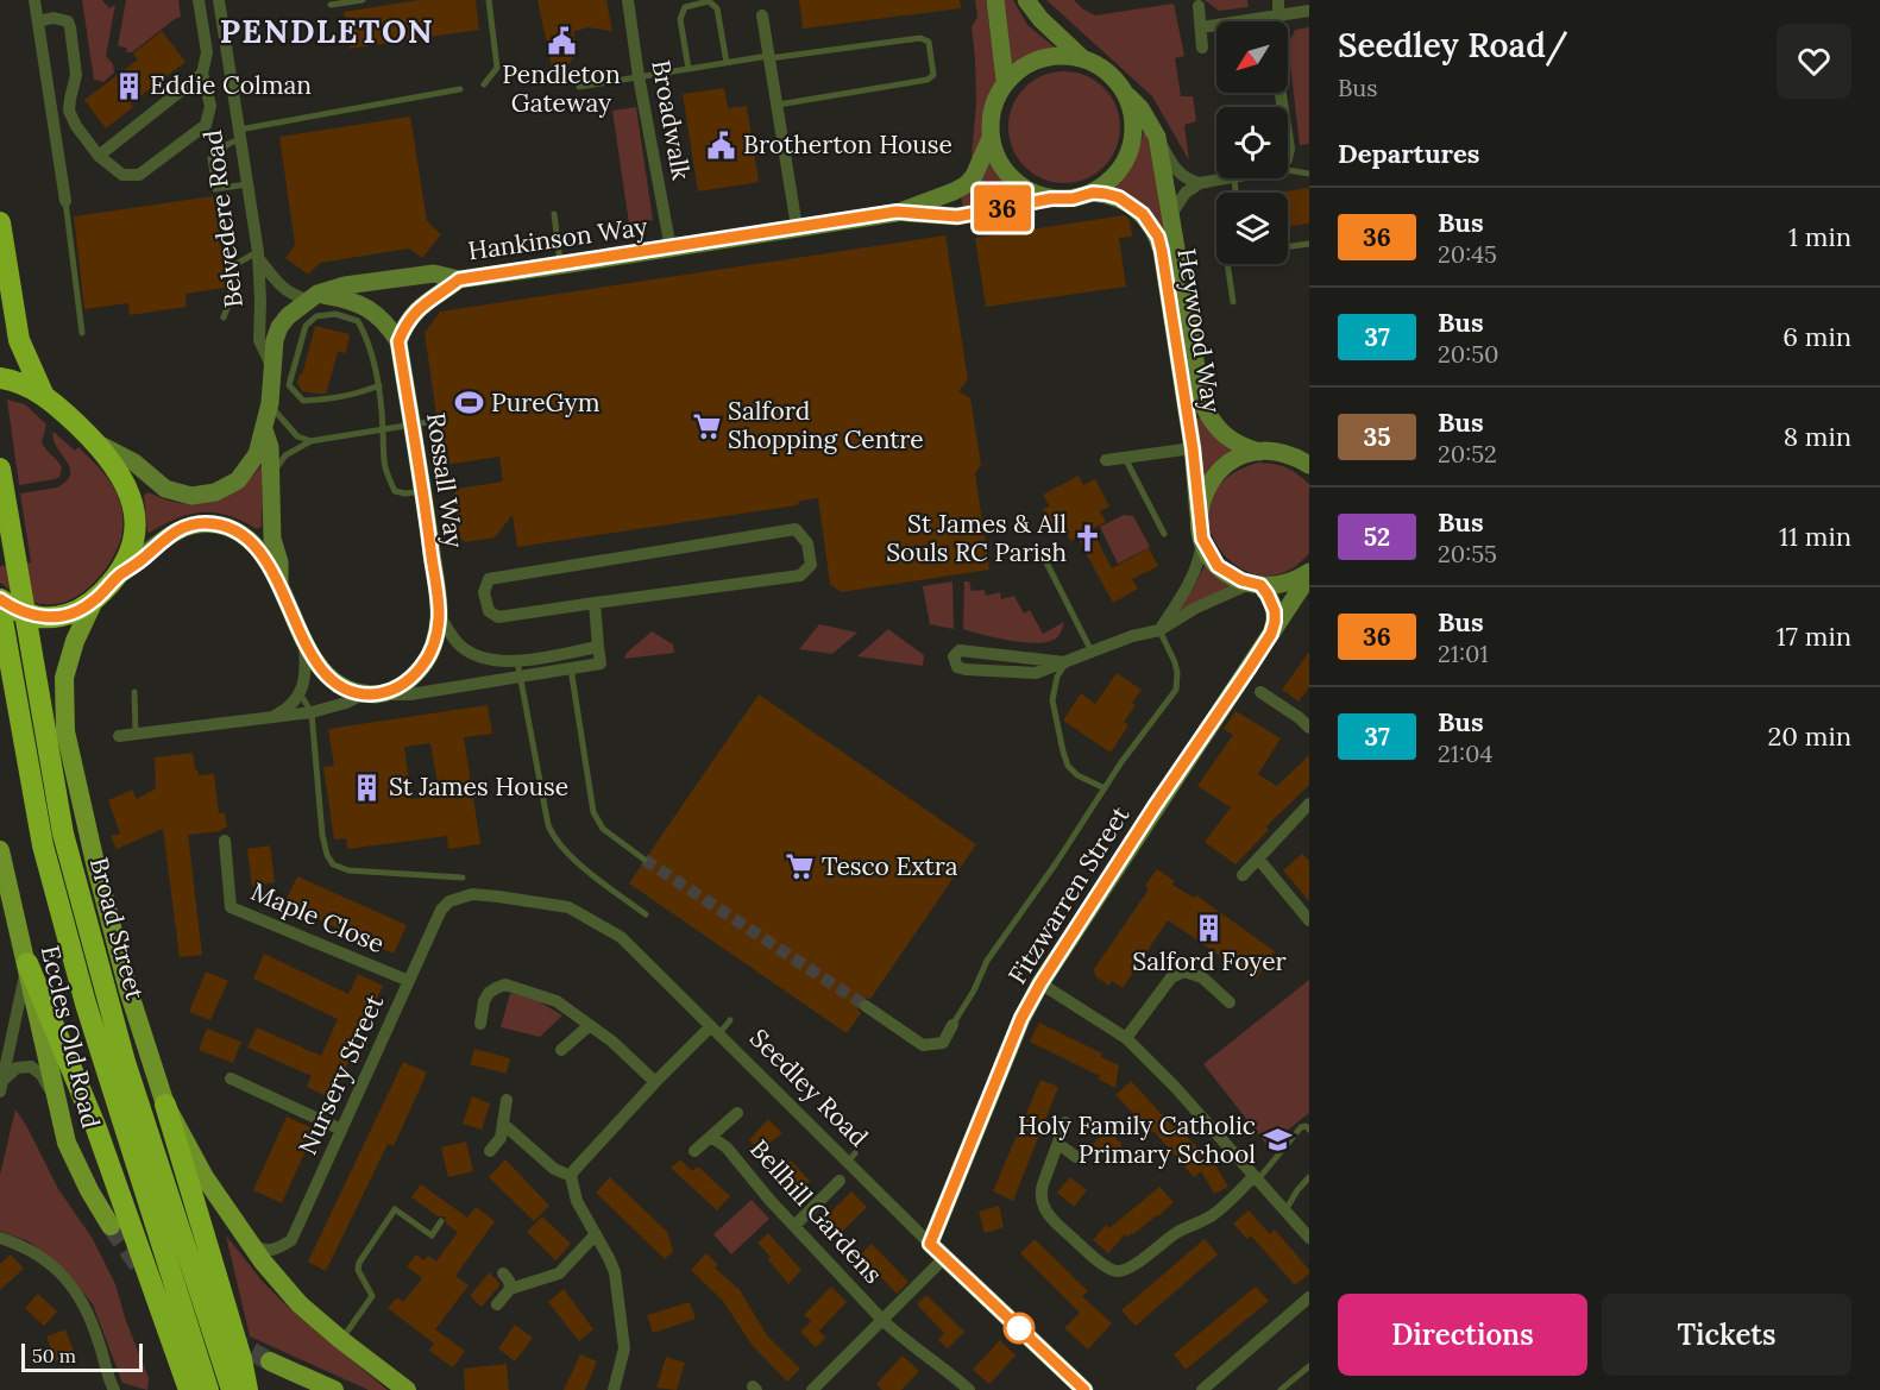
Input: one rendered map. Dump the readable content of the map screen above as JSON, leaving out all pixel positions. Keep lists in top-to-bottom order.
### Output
{
  "streets": {
    "highway": ["Broad Street"],
    "main road": ["Eccles Old Road"],
    "street": [
      "Broadwalk",
      "Belvedere Road",
      "Hankinson Way",
      "Heywood Way",
      "Rossall Way",
      "Fitzwarren Street",
      "Maple Close",
      "Nursery Street",
      "Seedley Road",
      "Bellhill Gardens"
    ]
  },
  "crossings": [
    ["Broadwalk", "Hankinson Way"],
    ["Belvedere Road", "Hankinson Way"],
    ["Hankinson Way", "Heywood Way"],
    ["Fitzwarren Street", "Seedley Road"],
    ["Maple Close", "Nursery Street"],
    ["Nursery Street", "Seedley Road"]
  ],
  "districts": ["PENDLETON"],
  "places": {
    "public building": ["Pendleton Gateway", "Brotherton House"],
    "building": ["Eddie Colman", "St James House", "Salford Foyer"],
    "sports": ["PureGym"],
    "supermarket": ["Salford Shopping Centre", "Tesco Extra"],
    "church": ["St James & All Souls RC Parish"],
    "school or university": ["Holy Family Catholic Primary School"]
  },
  "lines": ["bus line 36"],
  "scale_bar": "50 m",
  "north": "bottom left",
  "page": {
    "on_map": "36",
    "heading": [
      ["Seedley Road/", "Bus"],
      "Departures"
    ],
    "list": [
      {
        "mark": "36",
        "name": "Bus",
        "note": "20:45",
        "value": "1 min"
      },
      {
        "mark": "37",
        "name": "Bus",
        "note": "20:50",
        "value": "6 min"
      },
      {
        "mark": "35",
        "name": "Bus",
        "note": "20:52",
        "value": "8 min"
      },
      {
        "mark": "52",
        "name": "Bus",
        "note": "20:55",
        "value": "11 min"
      },
      {
        "mark": "36",
        "name": "Bus",
        "note": "21:01",
        "value": "17 min"
      },
      {
        "mark": "37",
        "name": "Bus",
        "note": "21:04",
        "value": "20 min"
      }
    ],
    "buttons": ["Directions", "Tickets"],
    "scale": "50 m"
  }
}
